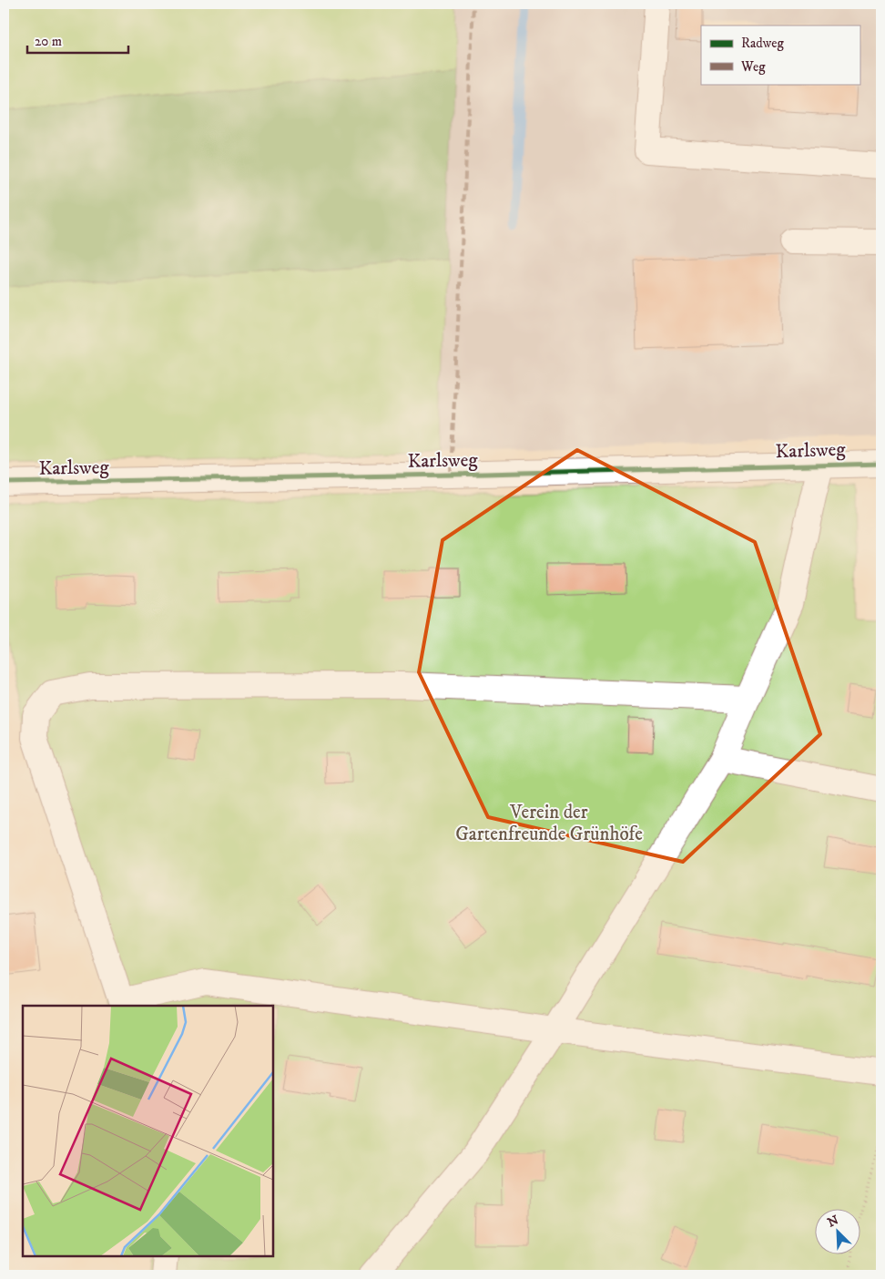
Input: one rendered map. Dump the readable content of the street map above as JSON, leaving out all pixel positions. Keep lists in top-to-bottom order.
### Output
{
  "streets": {
    "street": ["Karlsweg"]
  },
  "parks": ["Verein der Gartenfreunde Grünhöfe"],
  "legend": ["Radweg", "Weg"],
  "scale_bar": "20 m",
  "north": "top left"
}
